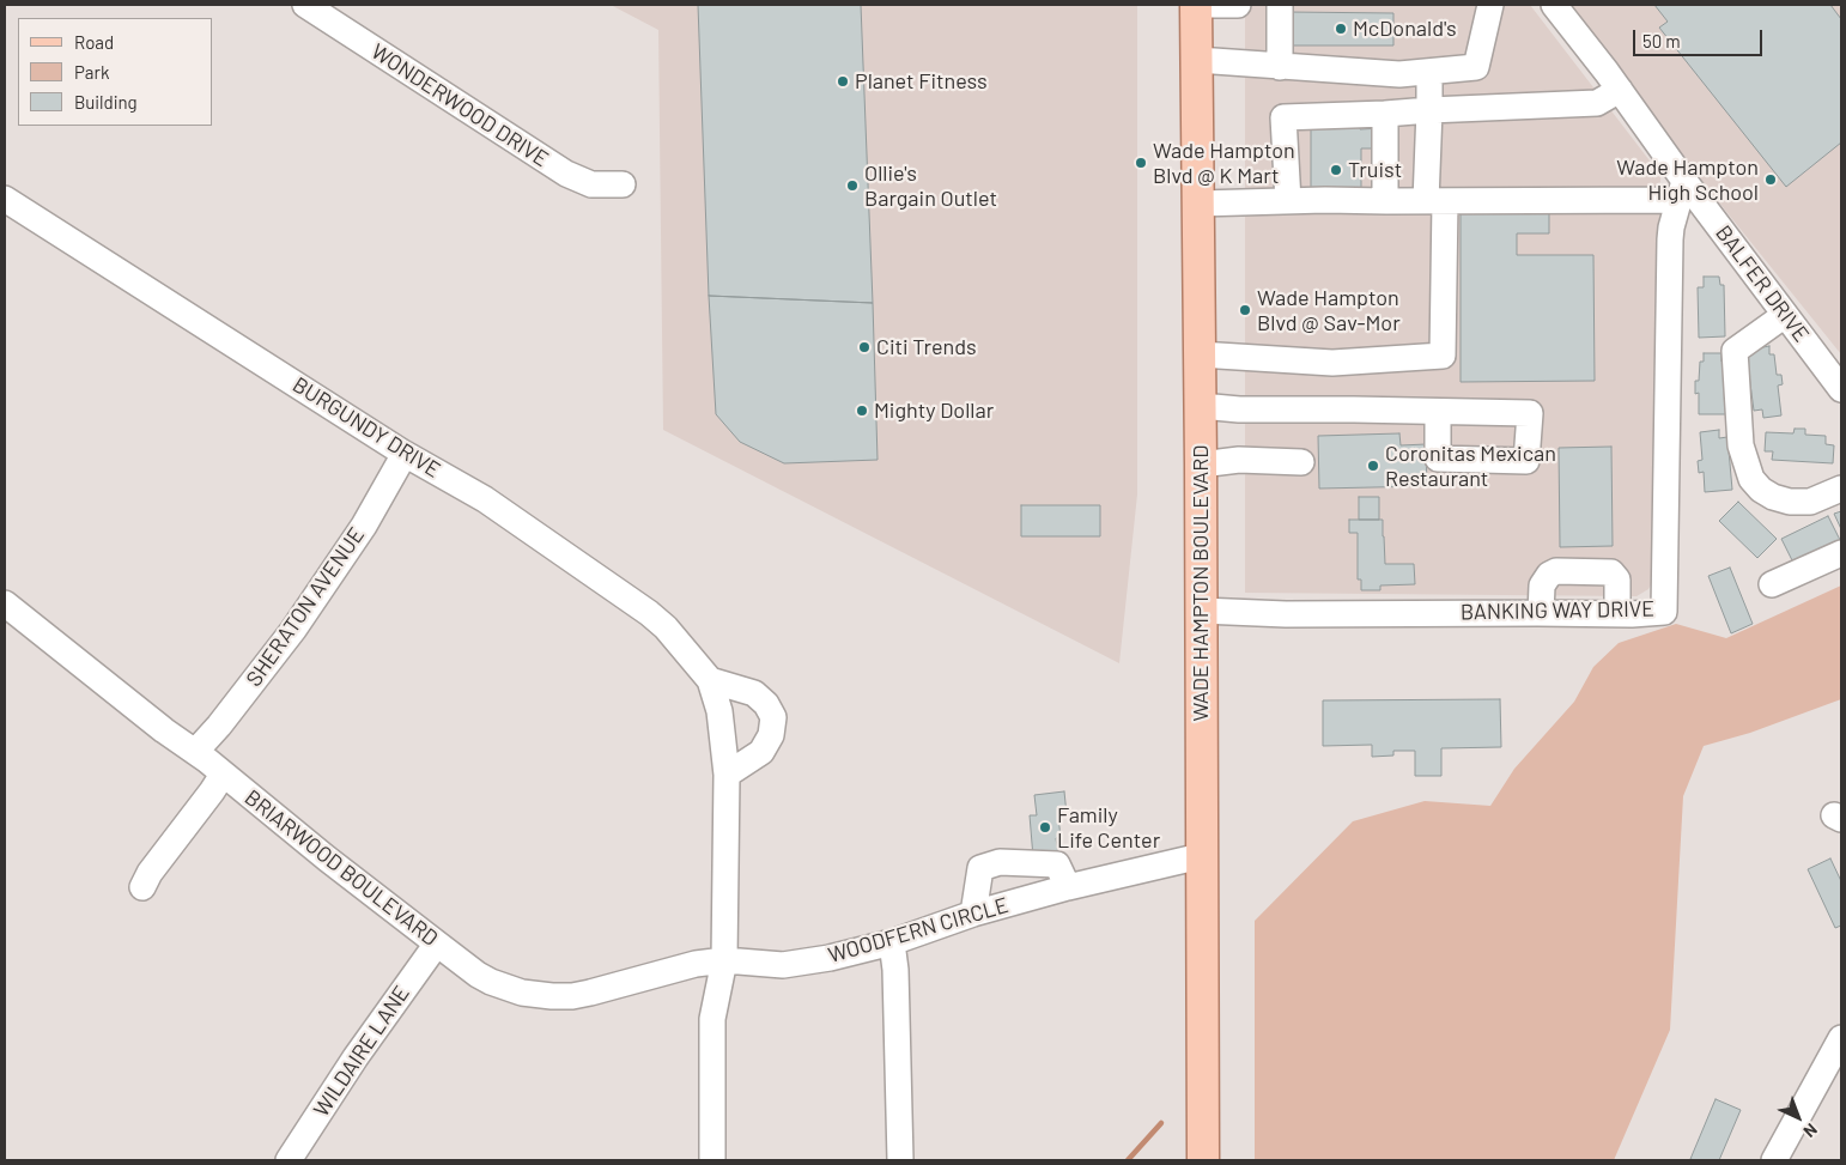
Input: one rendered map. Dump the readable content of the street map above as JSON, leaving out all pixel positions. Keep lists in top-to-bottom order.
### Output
{
  "streets": {
    "main road": ["WADE HAMPTON BOULEVARD"],
    "street": [
      "WONDERWOOD DRIVE",
      "BALFER DRIVE",
      "BURGUNDY DRIVE",
      "SHERATON AVENUE",
      "BANKING WAY DRIVE",
      "BRIARWOOD BOULEVARD",
      "WOODFERN CIRCLE",
      "WILDAIRE LANE"
    ]
  },
  "crossings": [
    ["BALFER DRIVE", "BANKING WAY DRIVE"],
    ["BURGUNDY DRIVE", "SHERATON AVENUE"],
    ["BURGUNDY DRIVE", "BRIARWOOD BOULEVARD"],
    ["BURGUNDY DRIVE", "WOODFERN CIRCLE"],
    ["WADE HAMPTON BOULEVARD", "BANKING WAY DRIVE"],
    ["WADE HAMPTON BOULEVARD", "WOODFERN CIRCLE"],
    ["SHERATON AVENUE", "BRIARWOOD BOULEVARD"],
    ["BRIARWOOD BOULEVARD", "WOODFERN CIRCLE"],
    ["BRIARWOOD BOULEVARD", "WILDAIRE LANE"]
  ],
  "places": [
    "McDonald's",
    "Planet Fitness",
    "Wade Hampton Blvd @ K Mart",
    "Truist",
    "Wade Hampton High School",
    "Ollie's Bargain Outlet",
    "Wade Hampton Blvd @ Sav-Mor",
    "Citi Trends",
    "Mighty Dollar",
    "Coronitas Mexican Restaurant",
    "Family Life Center"
  ],
  "legend": ["Road", "Park", "Building"],
  "scale_bar": "50 m",
  "north": "bottom right"
}
